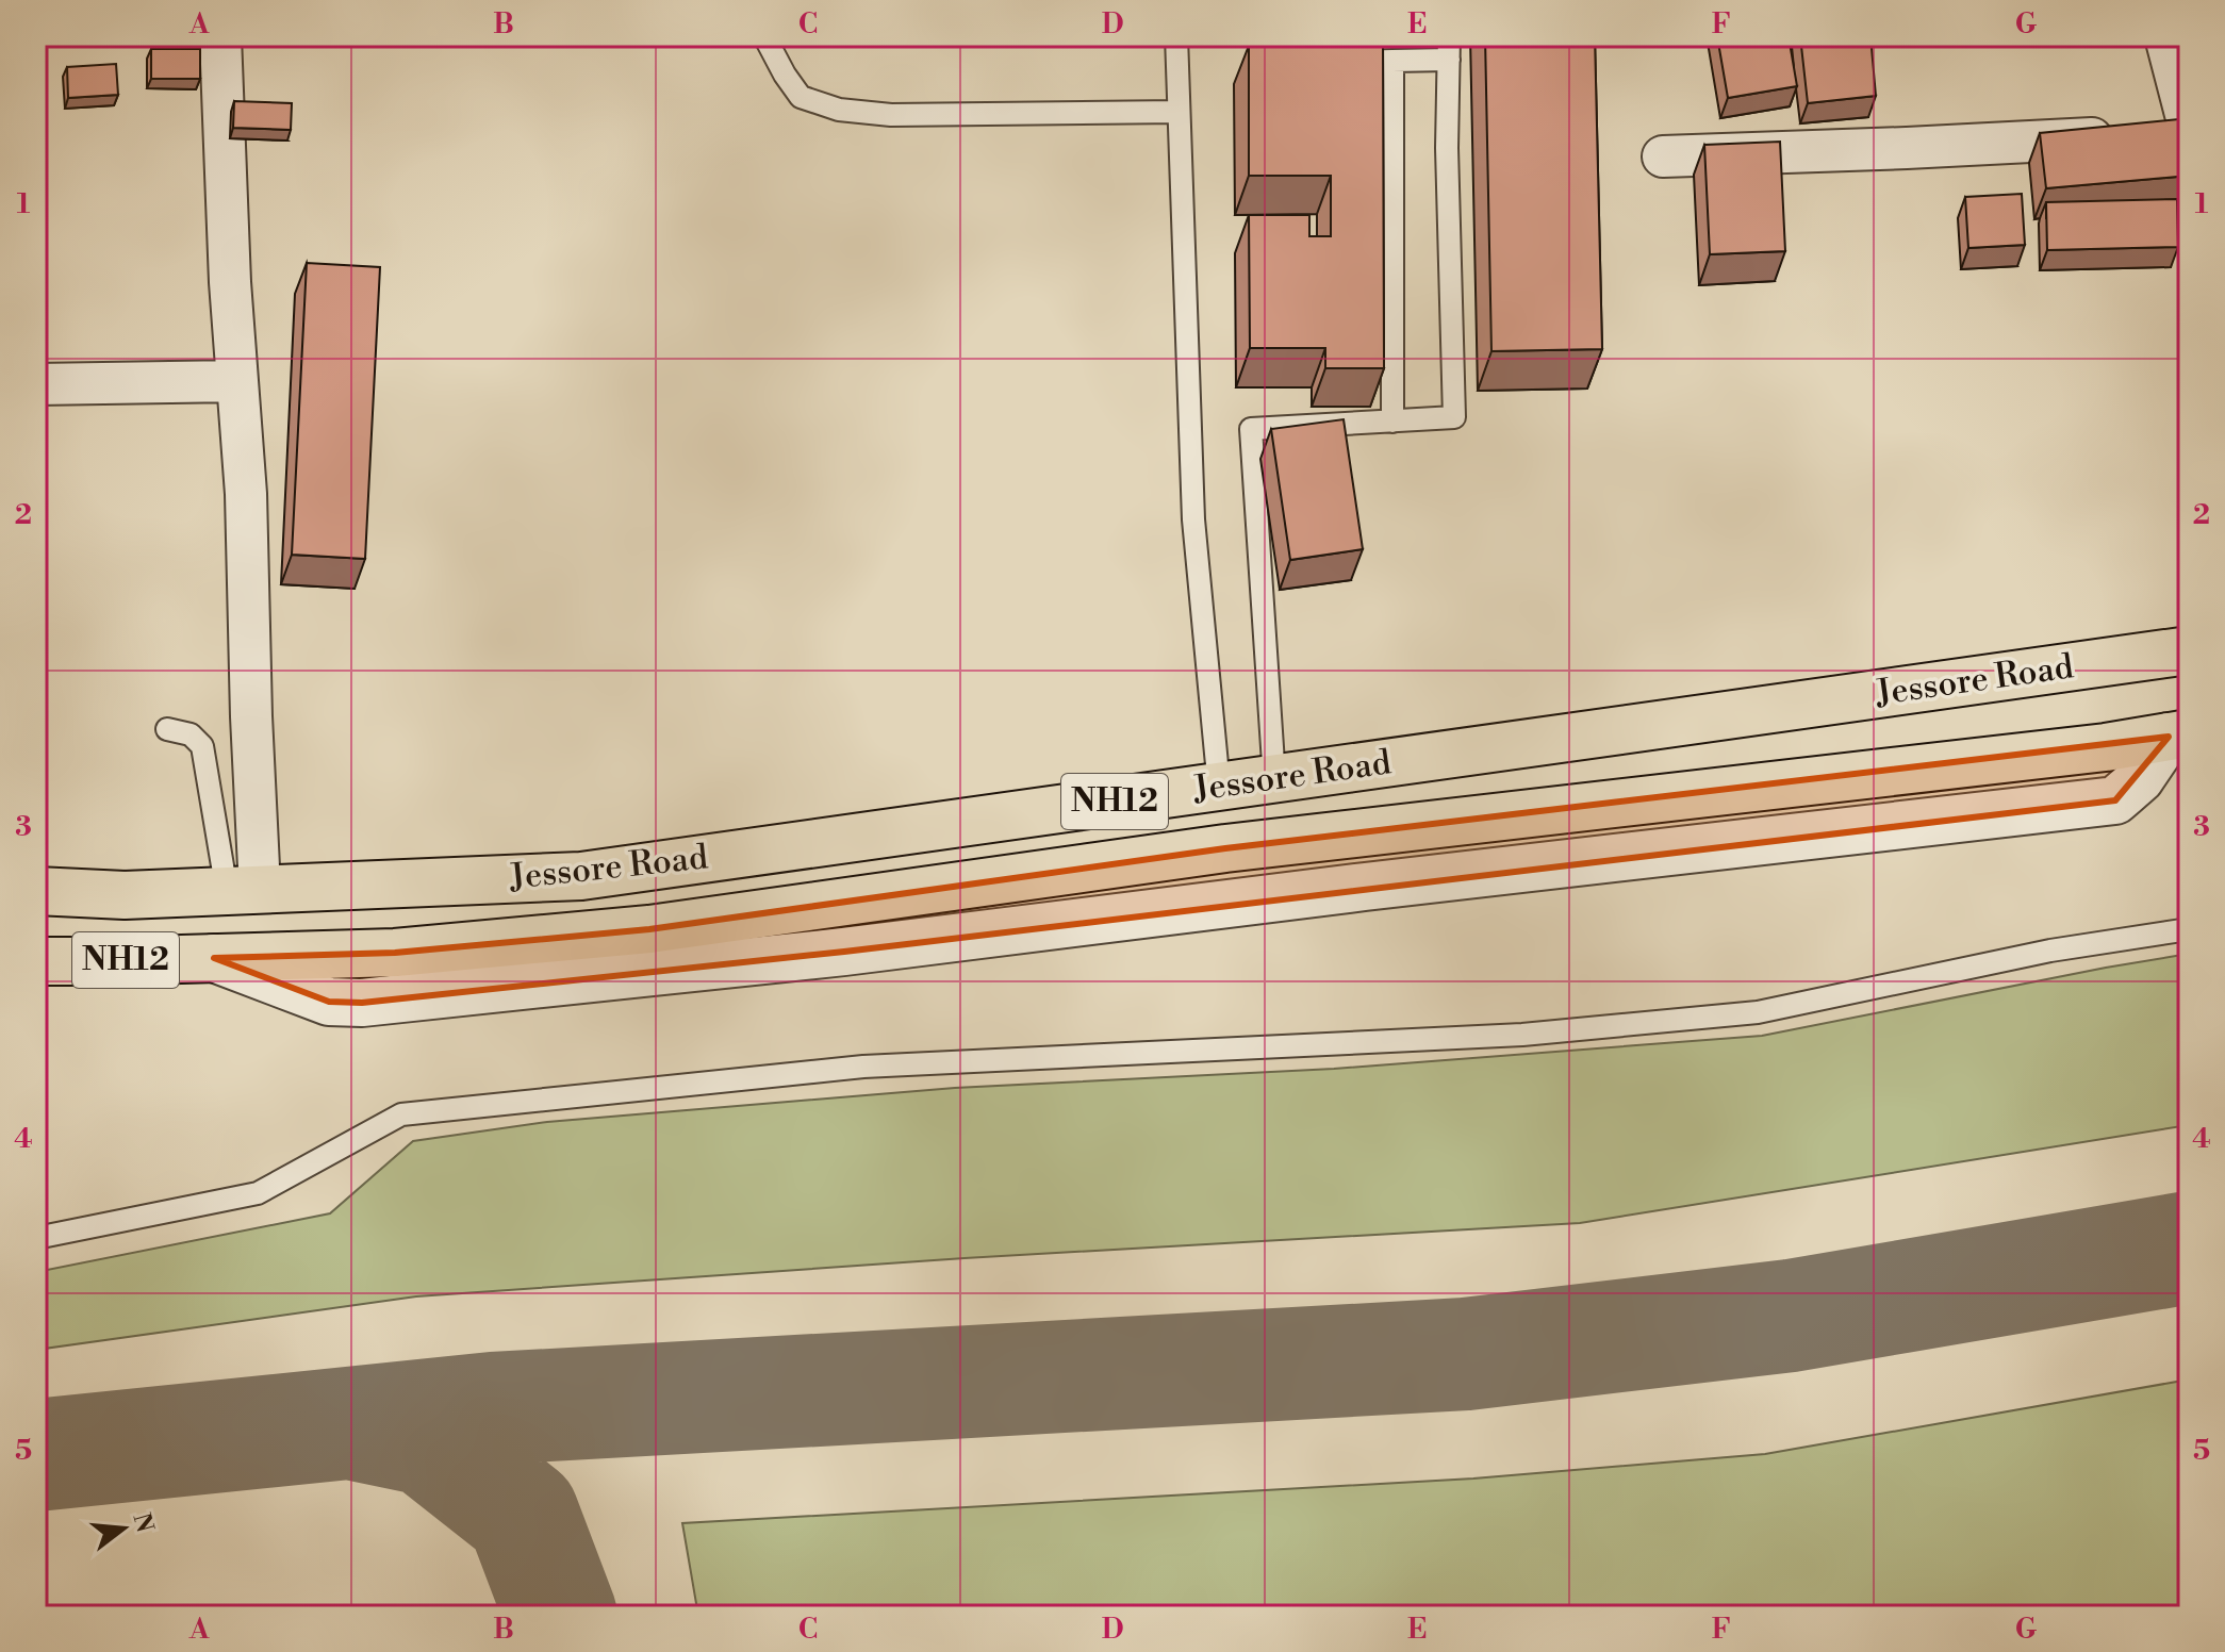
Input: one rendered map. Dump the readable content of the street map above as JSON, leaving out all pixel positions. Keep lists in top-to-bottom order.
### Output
{
  "streets": {
    "highway": ["Jessore Road", "NH12"]
  },
  "north": "right",
  "grid": {
    "columns": [
      "A",
      "B",
      "C",
      "D",
      "E",
      "F",
      "G"
    ],
    "rows": [
      "1",
      "2",
      "3",
      "4",
      "5"
    ]
  }
}
